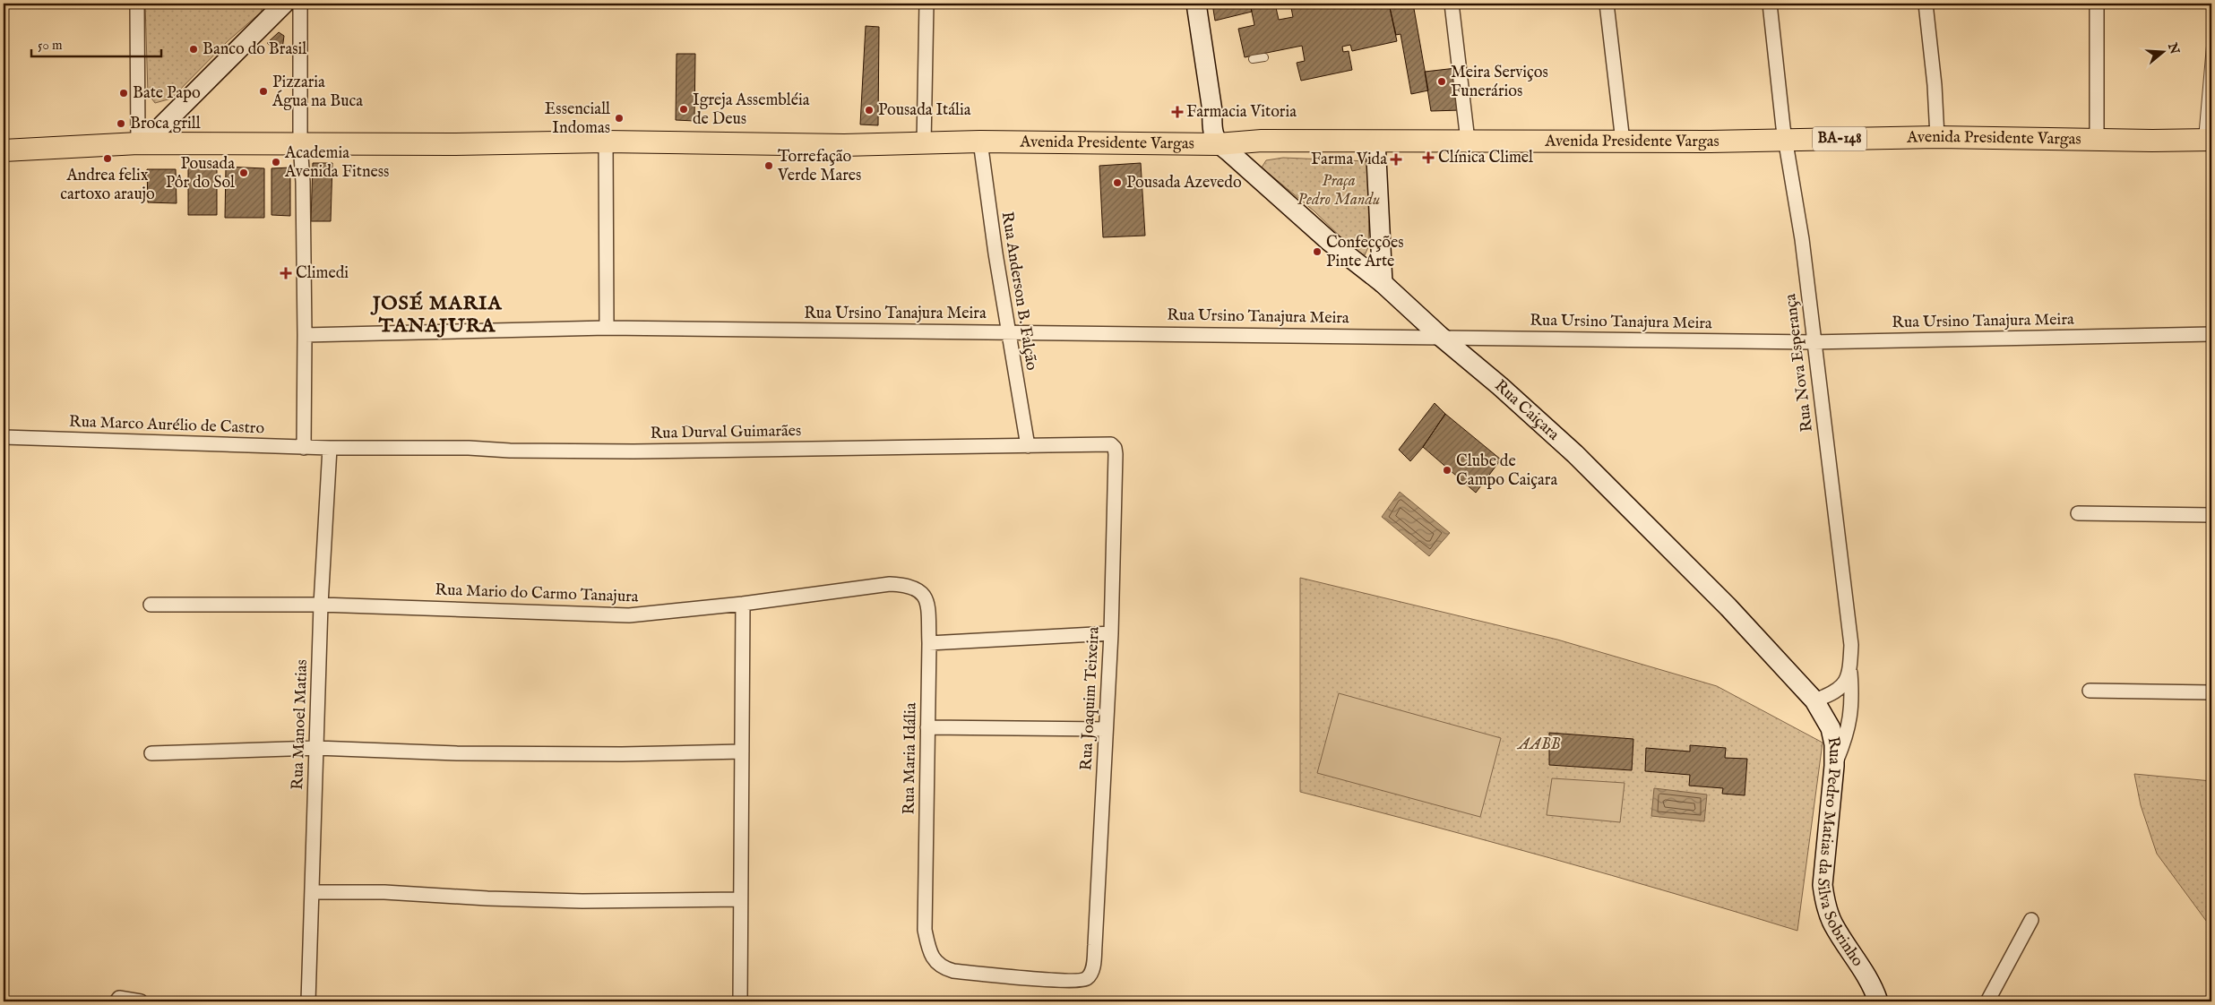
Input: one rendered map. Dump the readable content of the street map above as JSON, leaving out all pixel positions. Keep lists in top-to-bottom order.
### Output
{
  "streets": {
    "main road": ["BA-148", "Avenida Presidente Vargas"],
    "street": [
      "Rua Anderson B. Falção",
      "Rua Ursino Tanajura Meira",
      "Rua Nova Esperança",
      "Rua Caiçara",
      "Rua Marco Aurélio de Castro",
      "Rua Durval Guimarães",
      "Rua Mario do Carmo Tanajura",
      "Rua Joaquim Teixeira",
      "Rua Manoel Matias",
      "Rua Maria Idália",
      "Rua Pedro Matias da Silva Sobrinho"
    ]
  },
  "crossings": [
    ["Avenida Presidente Vargas", "Rua Anderson B. Falção"],
    ["Avenida Presidente Vargas", "Rua Nova Esperança"],
    ["Avenida Presidente Vargas", "Rua Caiçara"],
    ["Rua Anderson B. Falção", "Rua Ursino Tanajura Meira"],
    ["Rua Anderson B. Falção", "Rua Durval Guimarães"],
    ["Rua Ursino Tanajura Meira", "Rua Nova Esperança"],
    ["Rua Ursino Tanajura Meira", "Rua Caiçara"],
    ["Rua Nova Esperança", "Rua Caiçara"],
    ["Rua Nova Esperança", "Rua Pedro Matias da Silva Sobrinho"],
    ["Rua Caiçara", "Rua Pedro Matias da Silva Sobrinho"],
    ["Rua Marco Aurélio de Castro", "Rua Durval Guimarães"],
    ["Rua Marco Aurélio de Castro", "Rua Manoel Matias"],
    ["Rua Durval Guimarães", "Rua Joaquim Teixeira"],
    ["Rua Durval Guimarães", "Rua Manoel Matias"],
    ["Rua Mario do Carmo Tanajura", "Rua Manoel Matias"],
    ["Rua Mario do Carmo Tanajura", "Rua Maria Idália"],
    ["Rua Joaquim Teixeira", "Rua Maria Idália"]
  ],
  "districts": ["JOSÉ MARIA TANAJURA"],
  "parks": ["Praça Pedro Mandu", "AABB"],
  "places": {
    "other": [
      "Banco do Brasil",
      "Meira Serviços Funerários",
      "Pizzaria Água na Buca",
      "Bate Papo",
      "Igreja Assembléia de Deus",
      "Pousada Itália",
      "Essenciall Indomas",
      "Broca grill",
      "Andrea felix cartoxo araujo",
      "Academia Avenida Fitness",
      "Torrefação Verde Mares",
      "Pousada Pôr do Sol",
      "Pousada Azevedo",
      "Confecções Pinte Arte",
      "Clube de Campo Caiçara"
    ],
    "health": [
      "Farmacia Vitoria",
      "Clínica Climel",
      "Farma Vida",
      "Climedi"
    ]
  },
  "scale_bar": "50 m",
  "north": "right"
}
